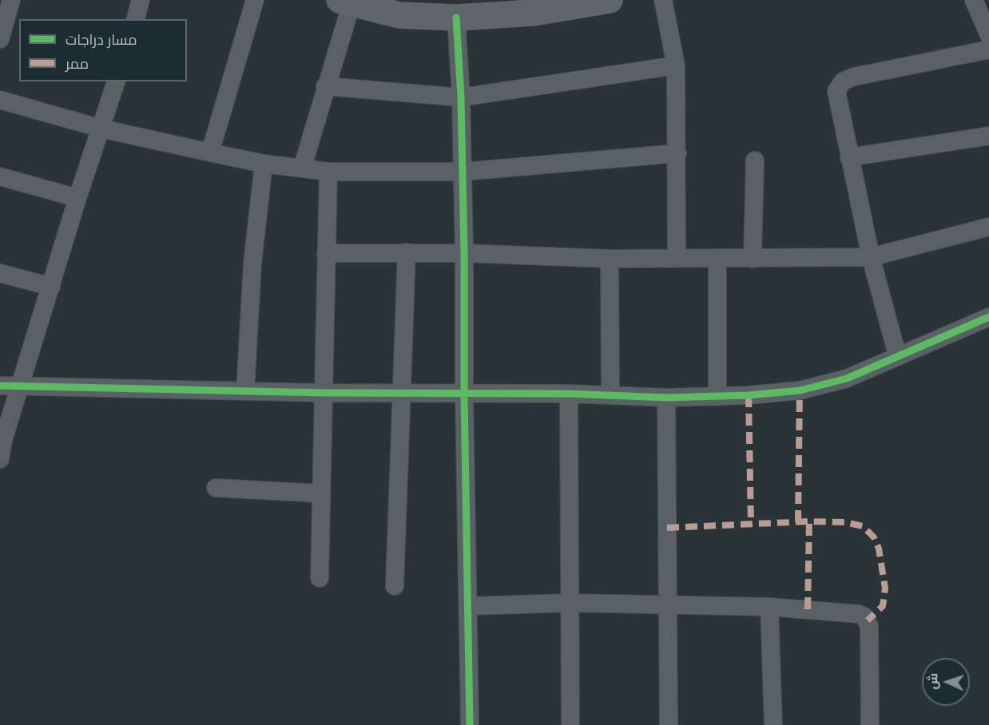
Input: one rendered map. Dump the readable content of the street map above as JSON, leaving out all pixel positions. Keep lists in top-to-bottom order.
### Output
{
  "legend": ["مسار دراجات", "ممر"],
  "north": "left"
}
